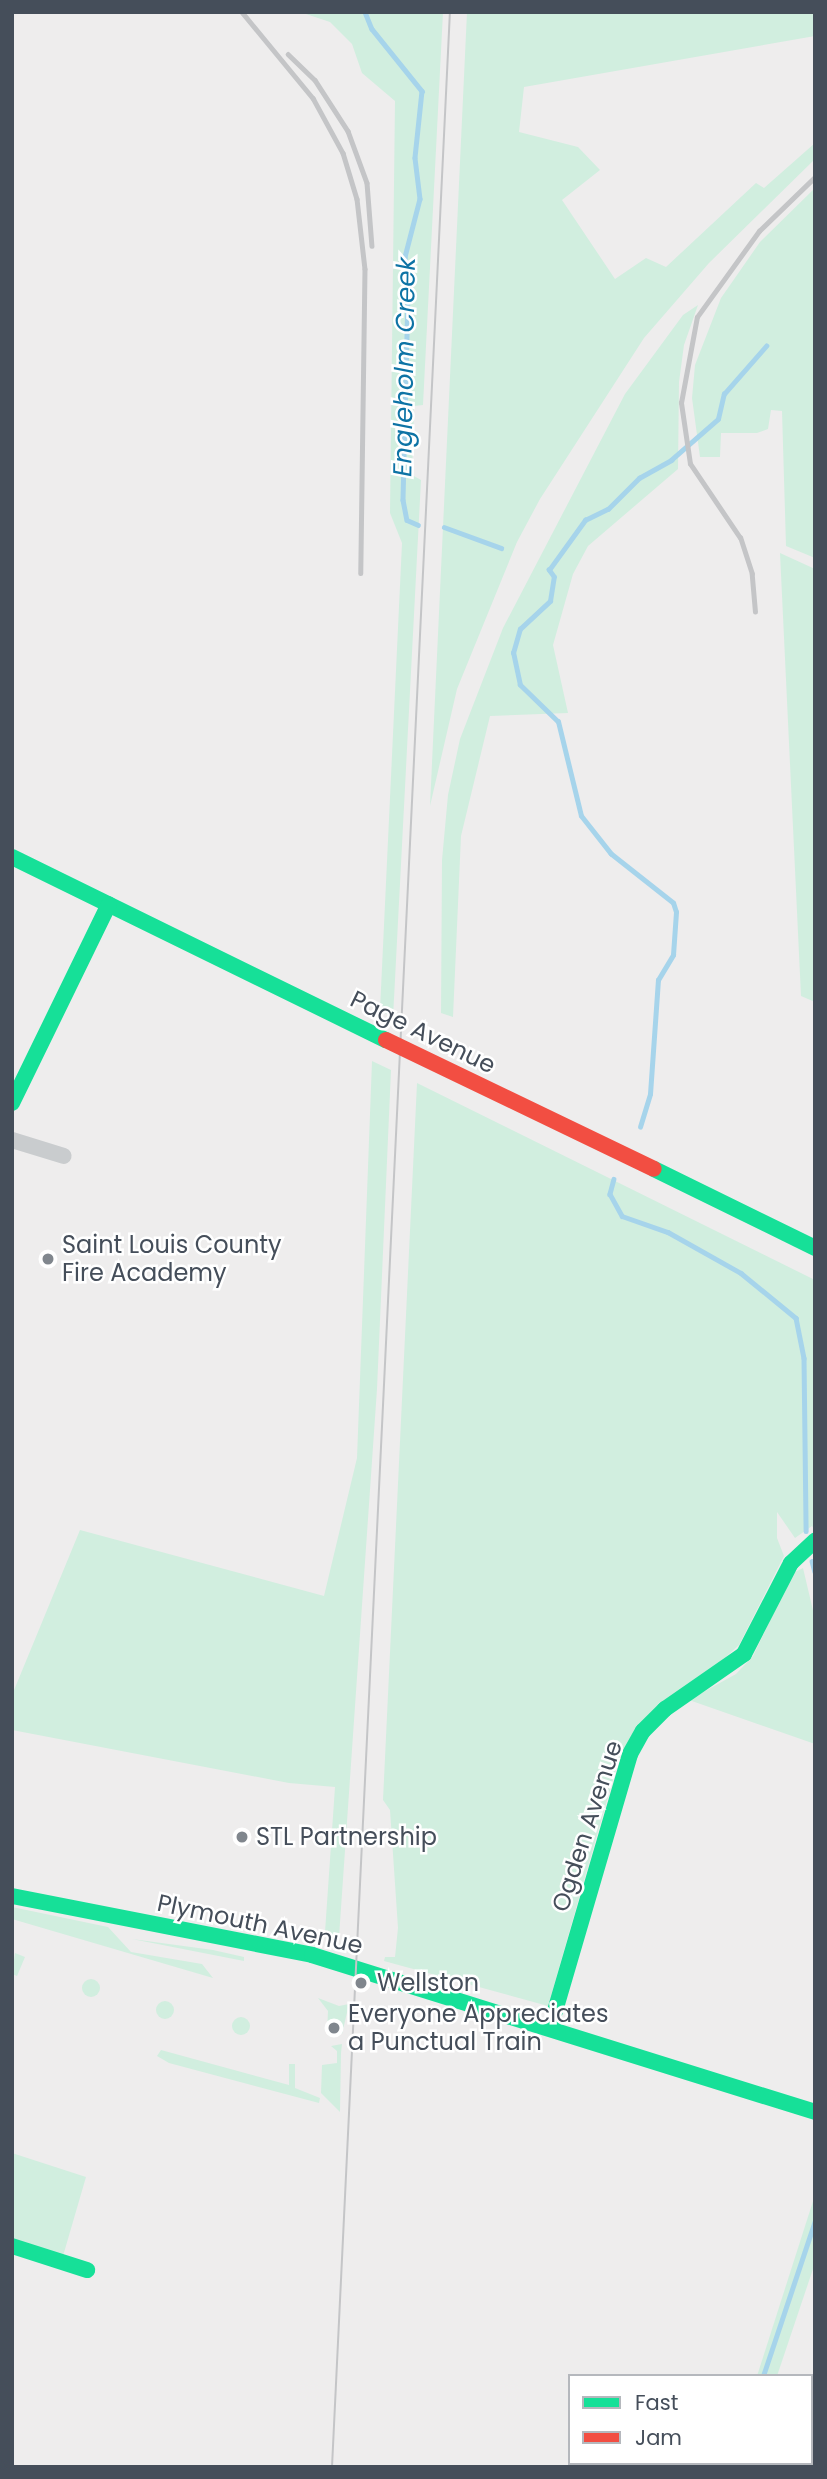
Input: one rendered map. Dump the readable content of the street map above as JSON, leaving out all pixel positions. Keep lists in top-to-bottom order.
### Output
{
  "streets": {
    "street": ["Page Avenue", "Ogden Avenue", "Plymouth Avenue"]
  },
  "crossings": [
    ["Ogden Avenue", "Plymouth Avenue"]
  ],
  "water": ["Engleholm Creek"],
  "places": [
    "Saint Louis County Fire Academy",
    "STL Partnership",
    "Wellston",
    "Everyone Appreciates a Punctual Train"
  ],
  "legend": ["Fast", "Jam"]
}
